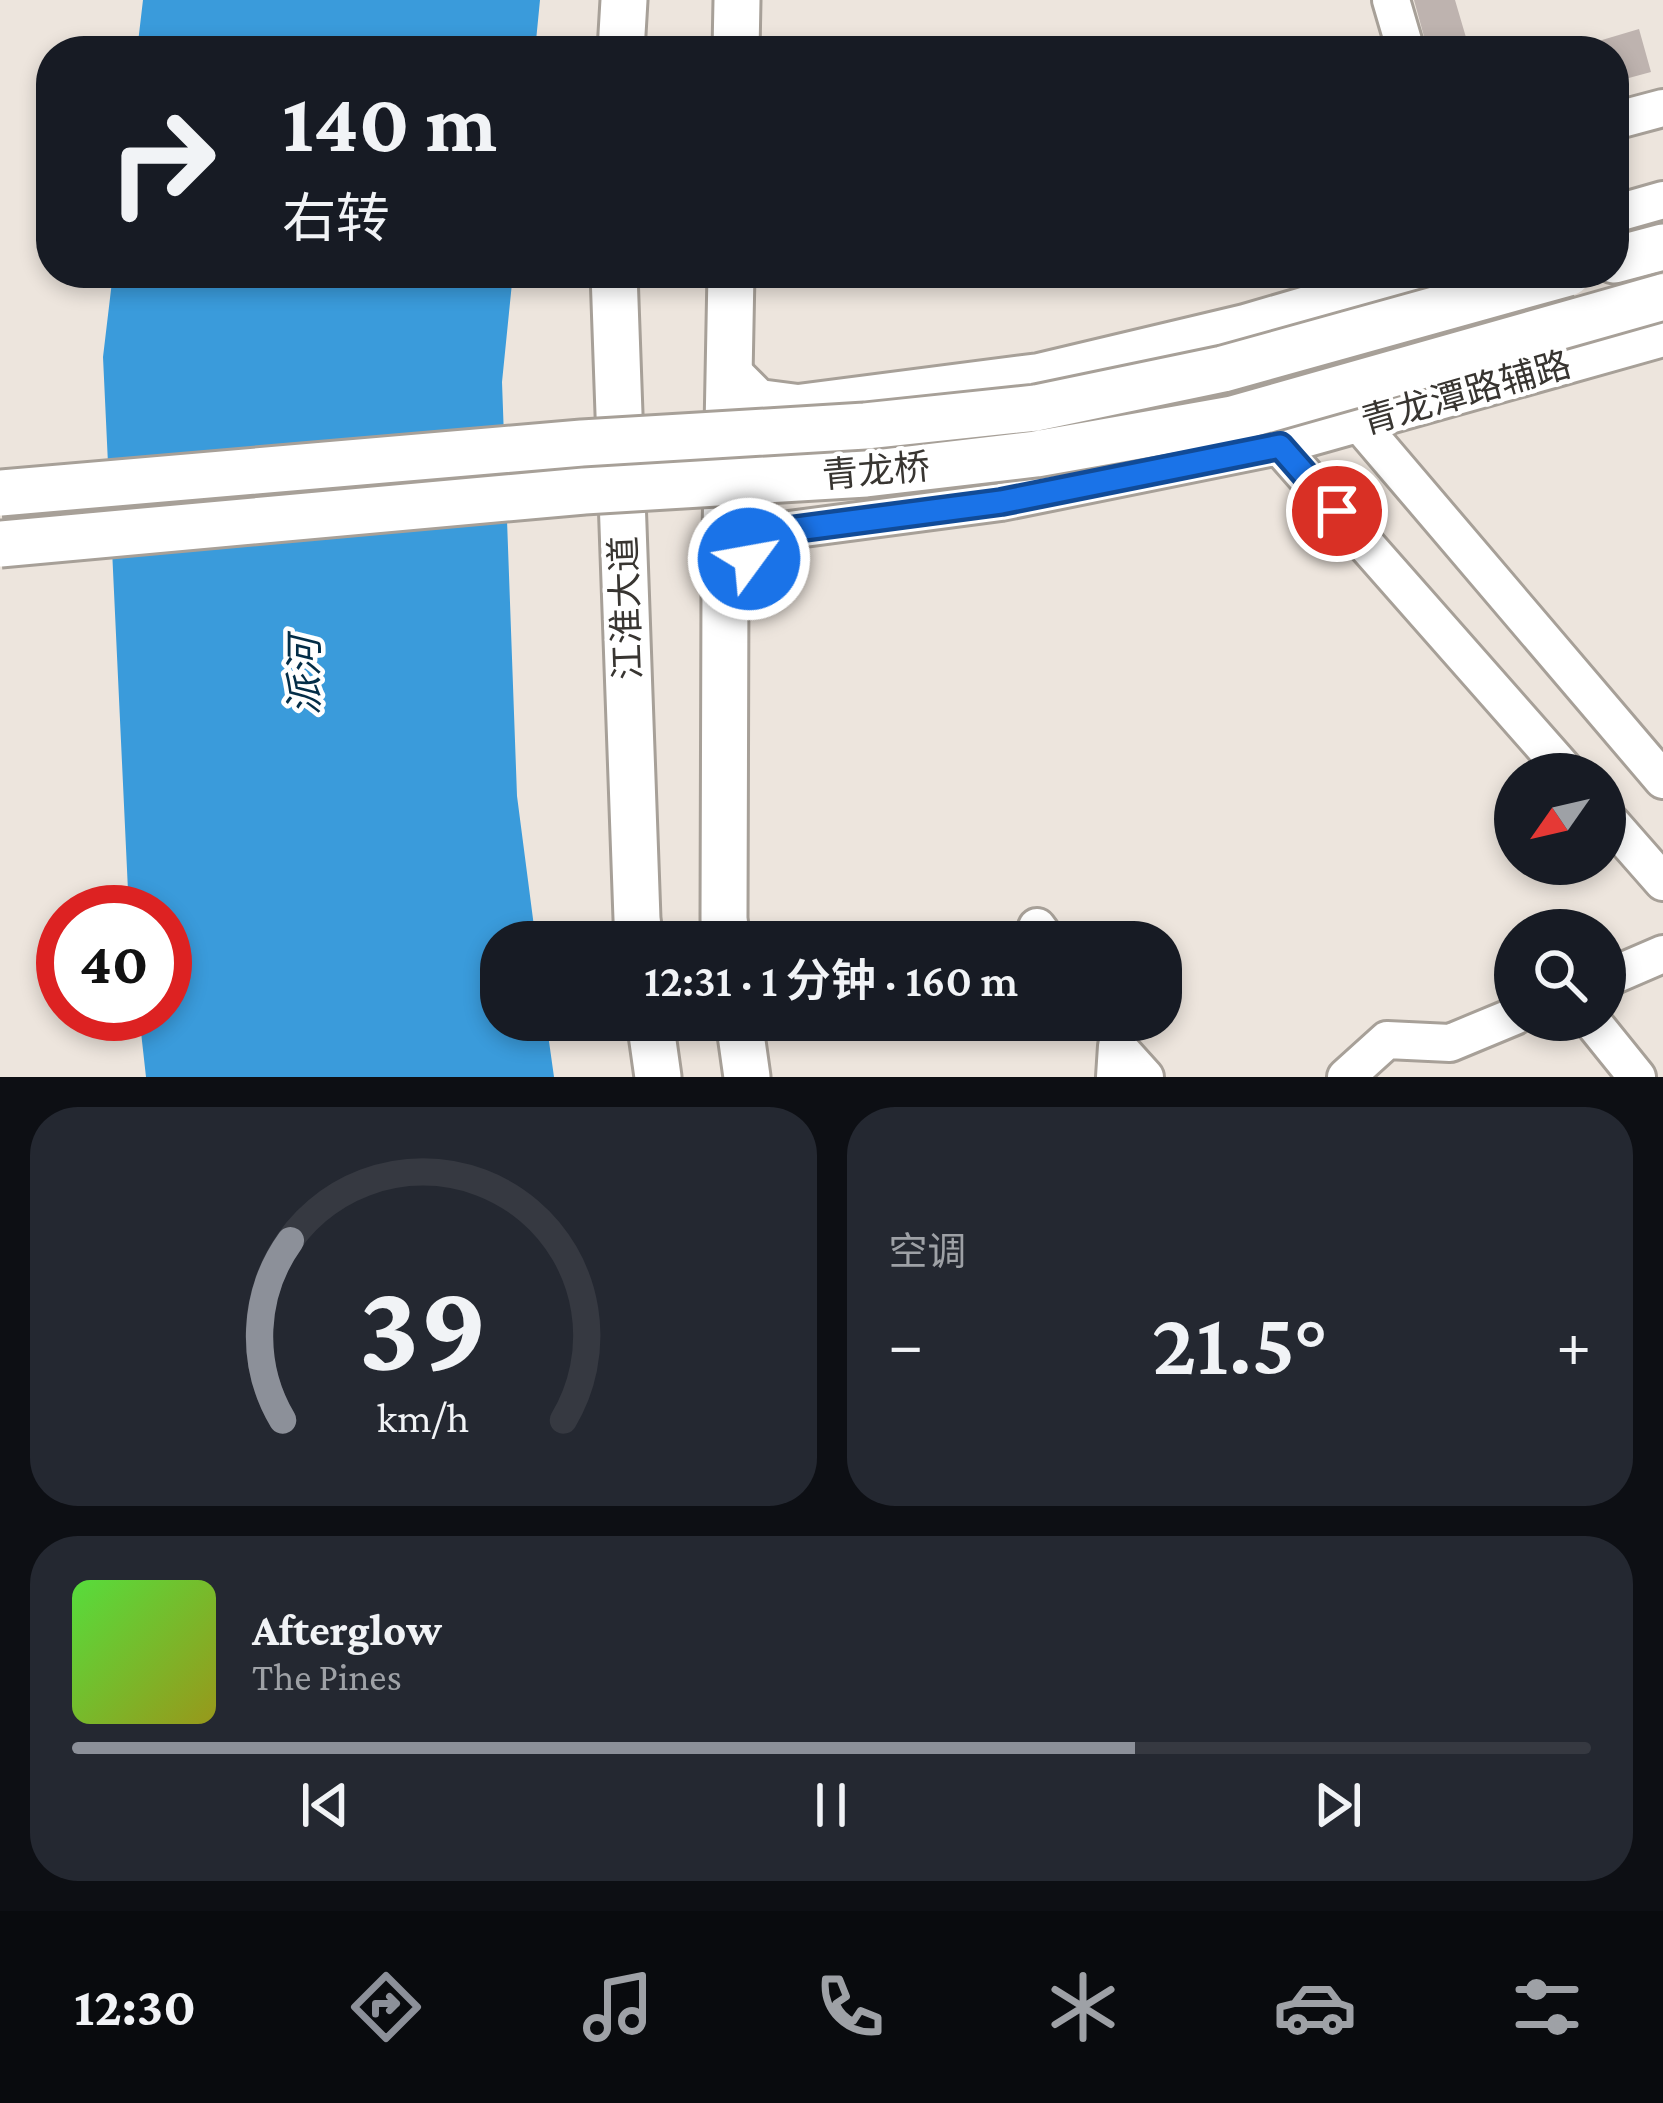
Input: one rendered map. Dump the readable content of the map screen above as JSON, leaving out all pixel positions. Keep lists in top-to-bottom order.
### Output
{
  "streets": {
    "main road": ["青龙桥", "江淮大道"],
    "street": ["青龙潭路辅路"]
  },
  "water": ["派河"],
  "north": "bottom left",
  "page": {
    "turn": ["140 m", "右转"],
    "limit": "40",
    "trip": "12:31 · 1 分钟 · 160 m",
    "tile": "空调",
    "heat": ["−", "21.5°", "+"],
    "song": ["Afterglow", "The Pines"],
    "tabs": "12:30",
    "gauge": ["39", "km/h"]
  }
}
